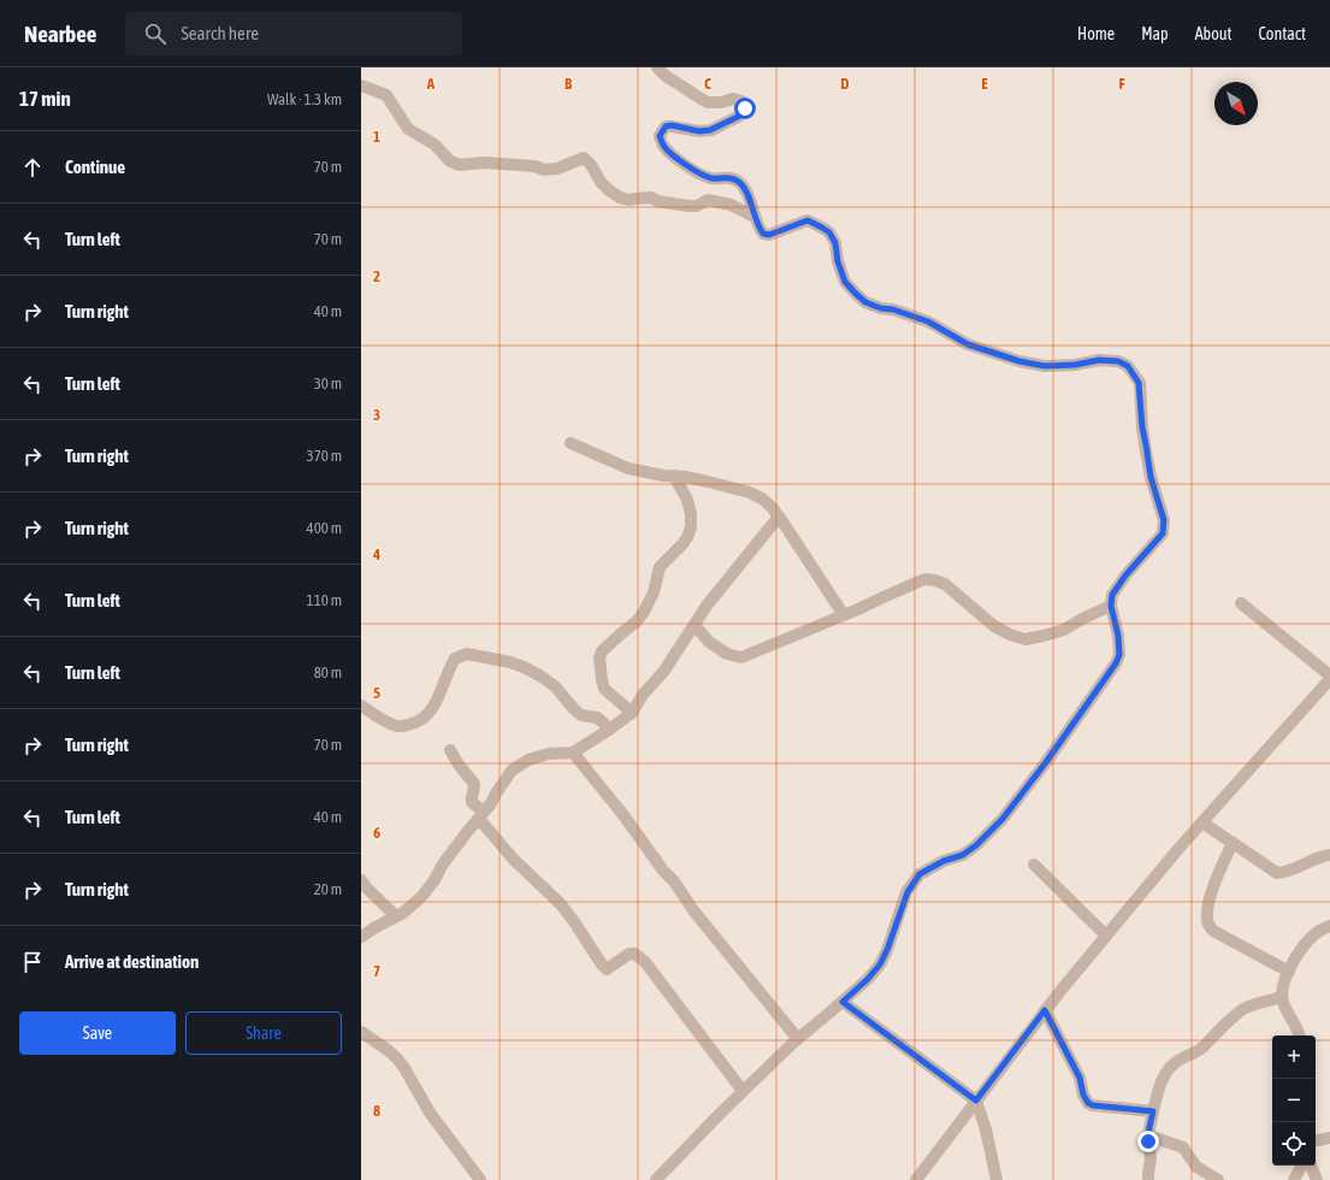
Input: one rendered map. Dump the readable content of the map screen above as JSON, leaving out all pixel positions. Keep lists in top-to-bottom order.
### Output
{
  "north": "bottom right",
  "page": {
    "header": "Nearbee",
    "search": "Search here",
    "nav": [
      "Home",
      "Map",
      "About",
      "Contact"
    ],
    "heading": ["17 min", "Walk · 1.3 km"],
    "list": [
      ["Continue", "70 m"],
      ["Turn left", "70 m"],
      ["Turn right", "40 m"],
      ["Turn left", "30 m"],
      ["Turn right", "370 m"],
      ["Turn right", "400 m"],
      ["Turn left", "110 m"],
      ["Turn left", "80 m"],
      ["Turn right", "70 m"],
      ["Turn left", "40 m"],
      ["Turn right", "20 m"],
      "Arrive at destination"
    ],
    "buttons": ["Save", "Share"],
    "map_buttons": ["+", "−"]
  },
  "grid": {
    "columns": [
      "A",
      "B",
      "C",
      "D",
      "E",
      "F"
    ],
    "rows": [
      "1",
      "2",
      "3",
      "4",
      "5",
      "6",
      "7",
      "8"
    ]
  }
}
